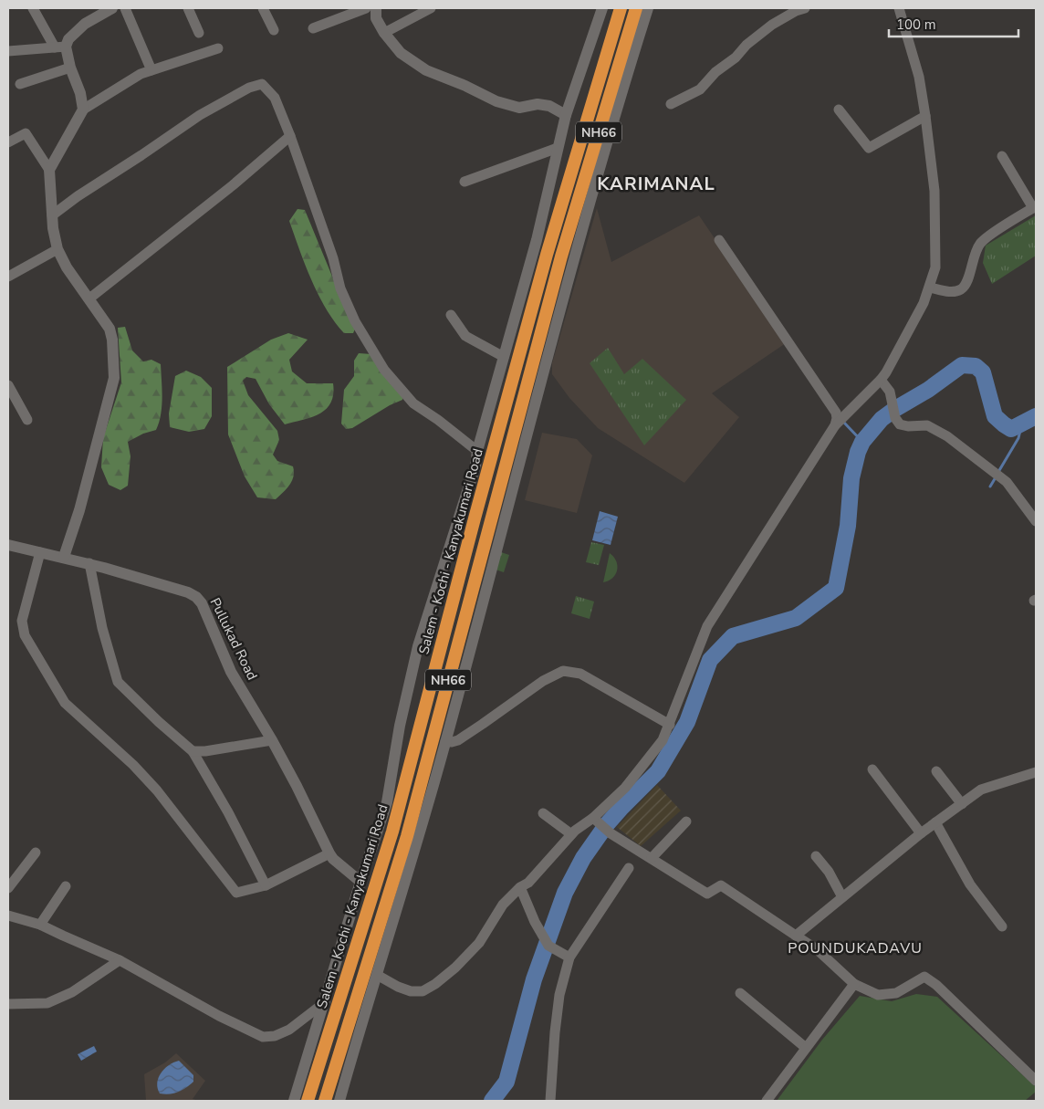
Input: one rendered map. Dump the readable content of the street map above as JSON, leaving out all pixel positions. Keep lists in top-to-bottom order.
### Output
{
  "streets": {
    "highway": ["NH66", "Salem - Kochi - Kanyakumari Road"],
    "street": ["Pullukad Road"]
  },
  "districts": ["KARIMANAL", "POUNDUKADAVU"],
  "scale_bar": "100 m"
}
